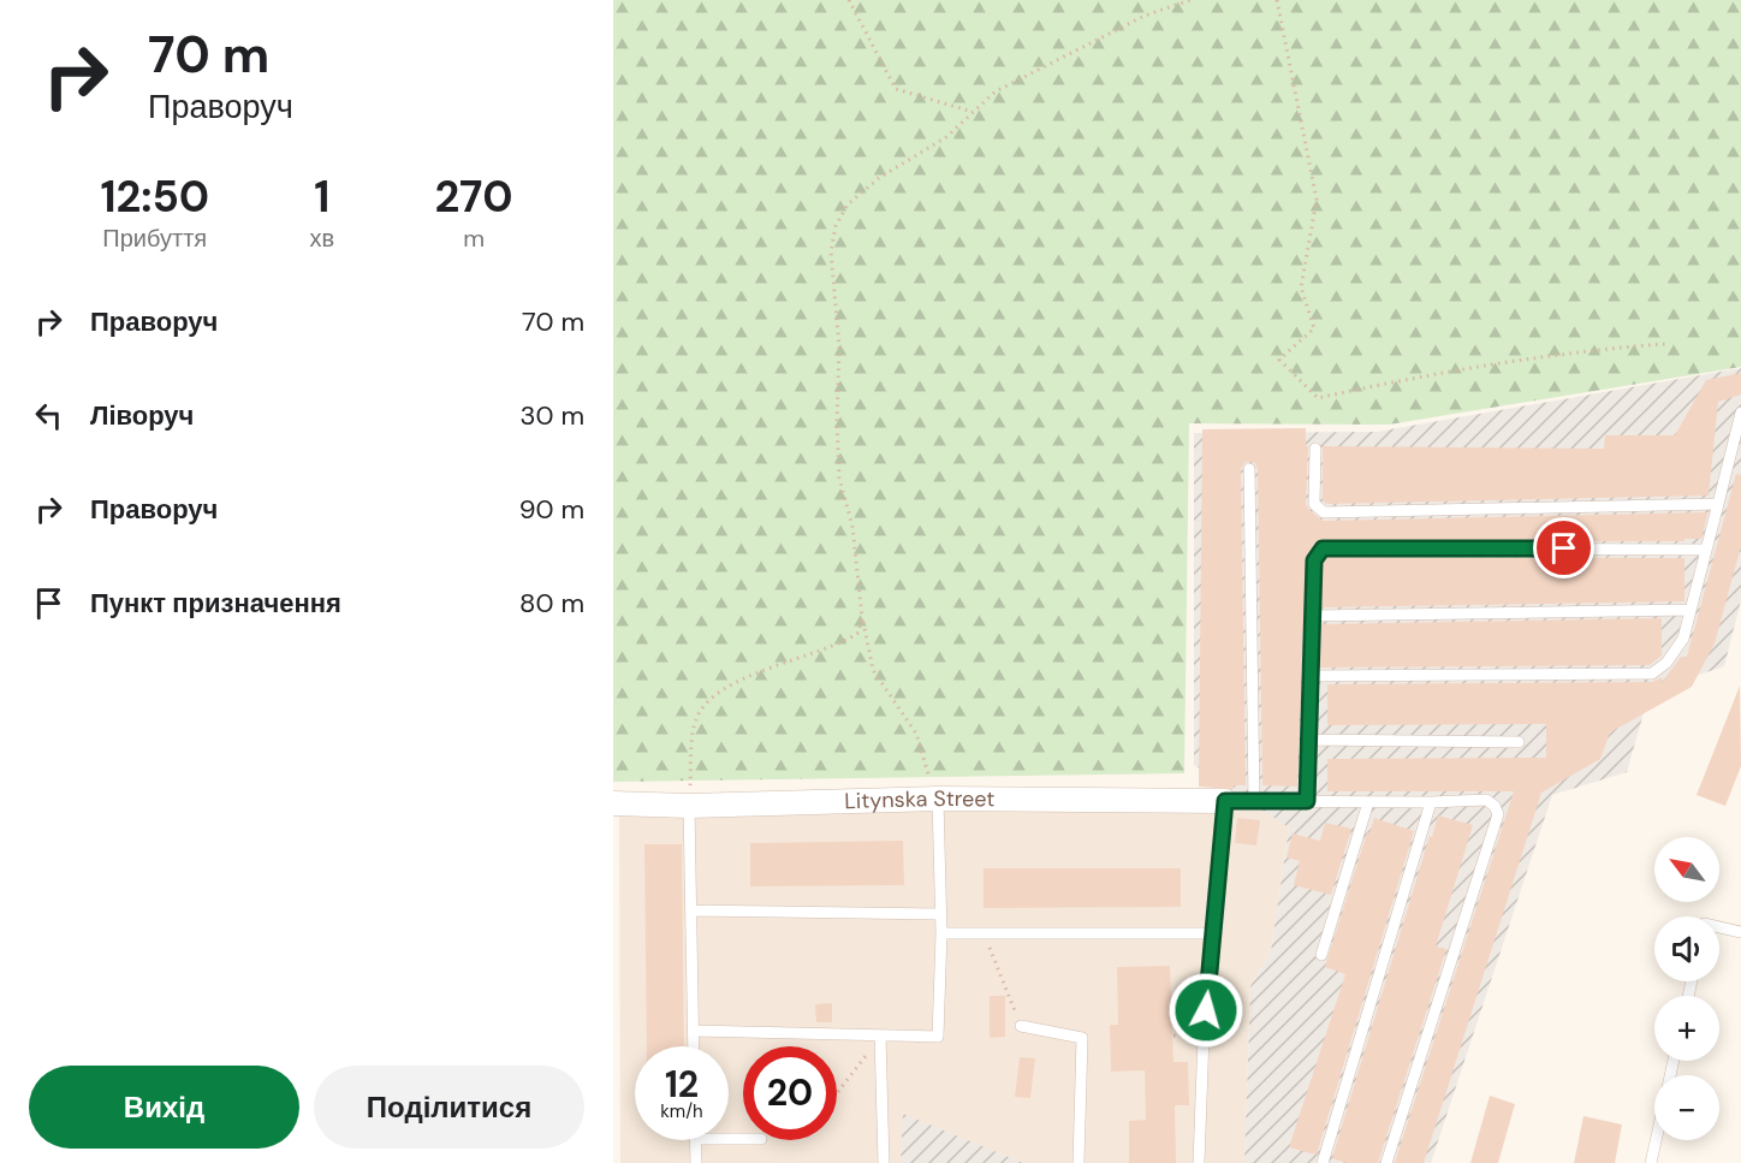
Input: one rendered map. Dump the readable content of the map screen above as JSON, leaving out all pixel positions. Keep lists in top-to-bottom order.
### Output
{
  "streets": {
    "street": ["Litynska Street"]
  },
  "north": "top left",
  "page": {
    "turn": ["70 m", "Праворуч"],
    "eta": [
      "12:50",
      "Прибуття",
      "1",
      "хв",
      "270",
      "m"
    ],
    "list": [
      {
        "name": "Праворуч",
        "value": "70 m"
      },
      {
        "name": "Ліворуч",
        "value": "30 m"
      },
      {
        "name": "Праворуч",
        "value": "90 m"
      },
      {
        "name": "Пункт призначення",
        "value": "80 m"
      }
    ],
    "map_buttons": ["+", "−"],
    "speed": "12 km/h",
    "limit": "20",
    "buttons": ["Вихід", "Поділитися"]
  }
}
